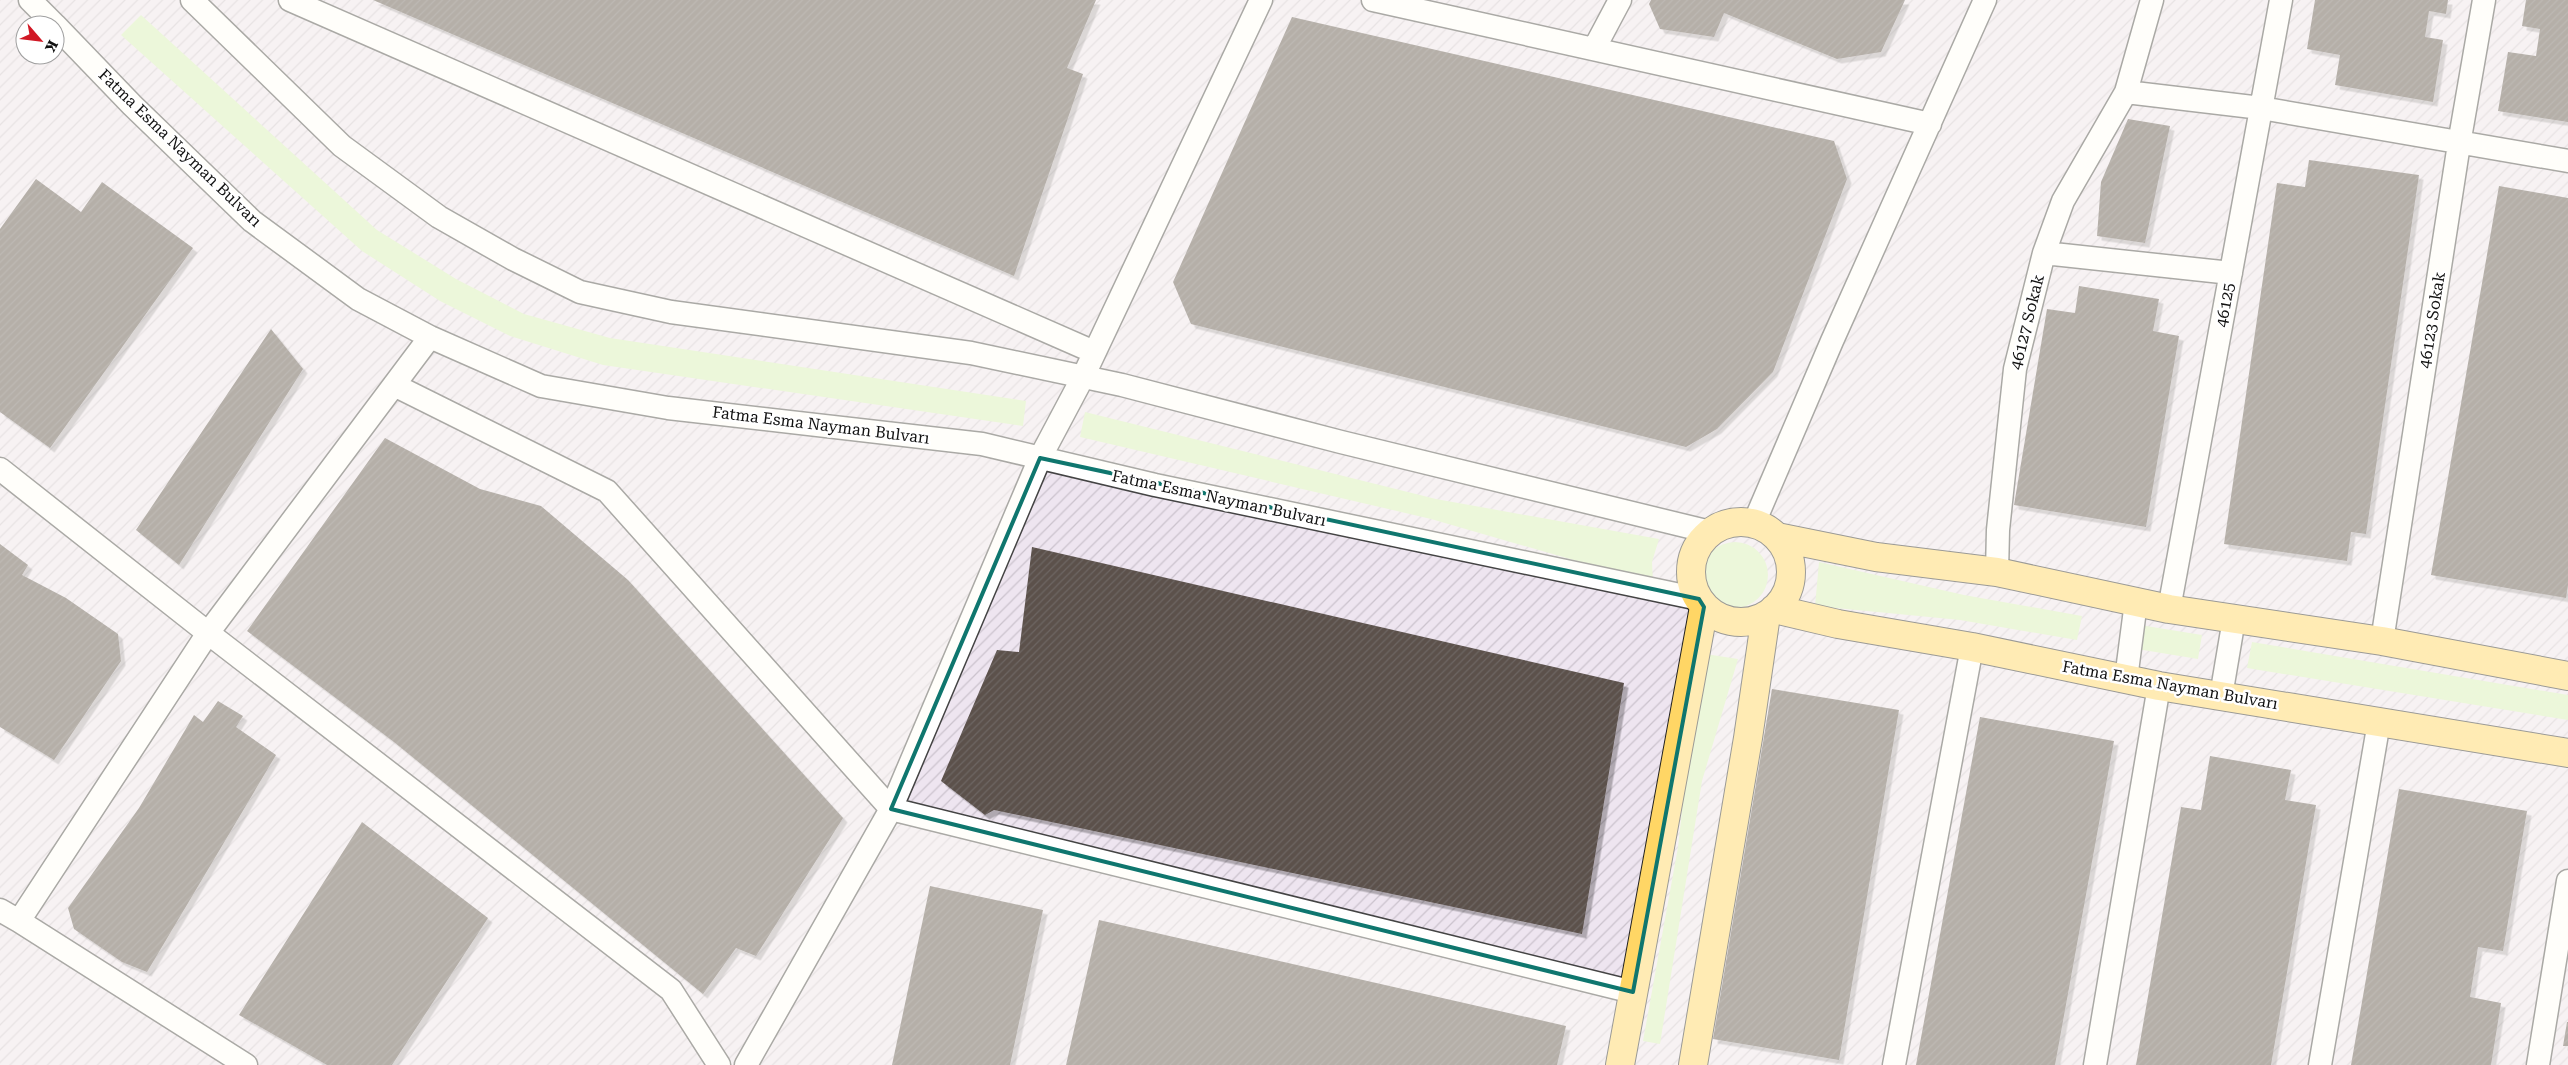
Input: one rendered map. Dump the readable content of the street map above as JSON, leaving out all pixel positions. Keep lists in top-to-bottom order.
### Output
{
  "streets": {
    "main road": ["Fatma Esma Nayman Bulvarı"],
    "street": ["46125", "46123 Sokak", "46127 Sokak"]
  },
  "north": "bottom right"
}
